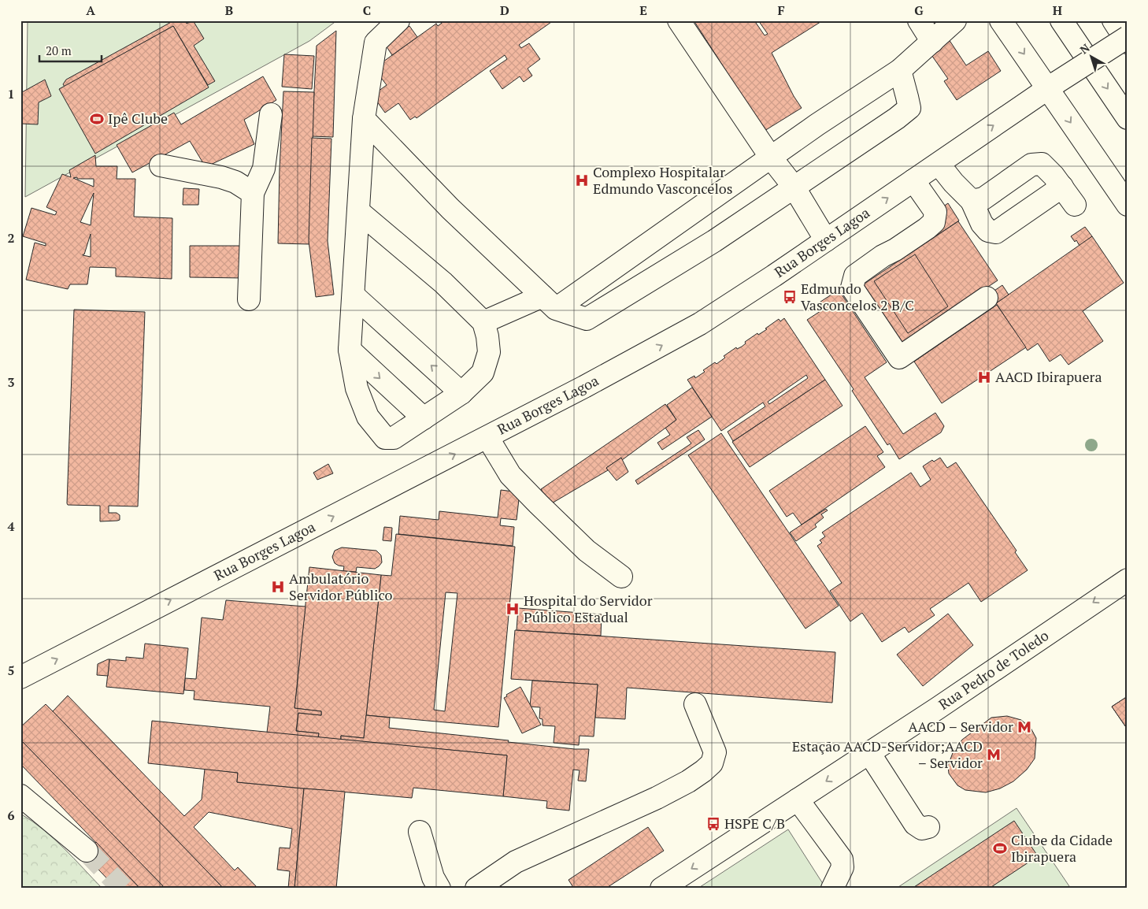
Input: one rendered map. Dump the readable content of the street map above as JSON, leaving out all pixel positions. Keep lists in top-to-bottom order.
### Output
{
  "streets": {
    "main road": ["Rua Borges Lagoa", "Rua Pedro de Toledo"]
  },
  "one_way": ["Rua Pedro de Toledo"],
  "places": {
    "sports": ["Ipê Clube", "Clube da Cidade Ibirapuera"],
    "hospital": [
      "Complexo Hospitalar Edmundo Vasconcelos",
      "AACD Ibirapuera",
      "Ambulatório Servidor Público",
      "Hospital do Servidor Público Estadual"
    ],
    "bus stop": ["Edmundo Vasconcelos 2 B/C", "HSPE C/B"],
    "metro station": ["AACD – Servidor", "Estação AACD-Servidor;AACD – Servidor"]
  },
  "scale_bar": "20 m",
  "north": "top left",
  "grid": {
    "columns": [
      "A",
      "B",
      "C",
      "D",
      "E",
      "F",
      "G",
      "H"
    ],
    "rows": [
      "1",
      "2",
      "3",
      "4",
      "5",
      "6"
    ]
  }
}
